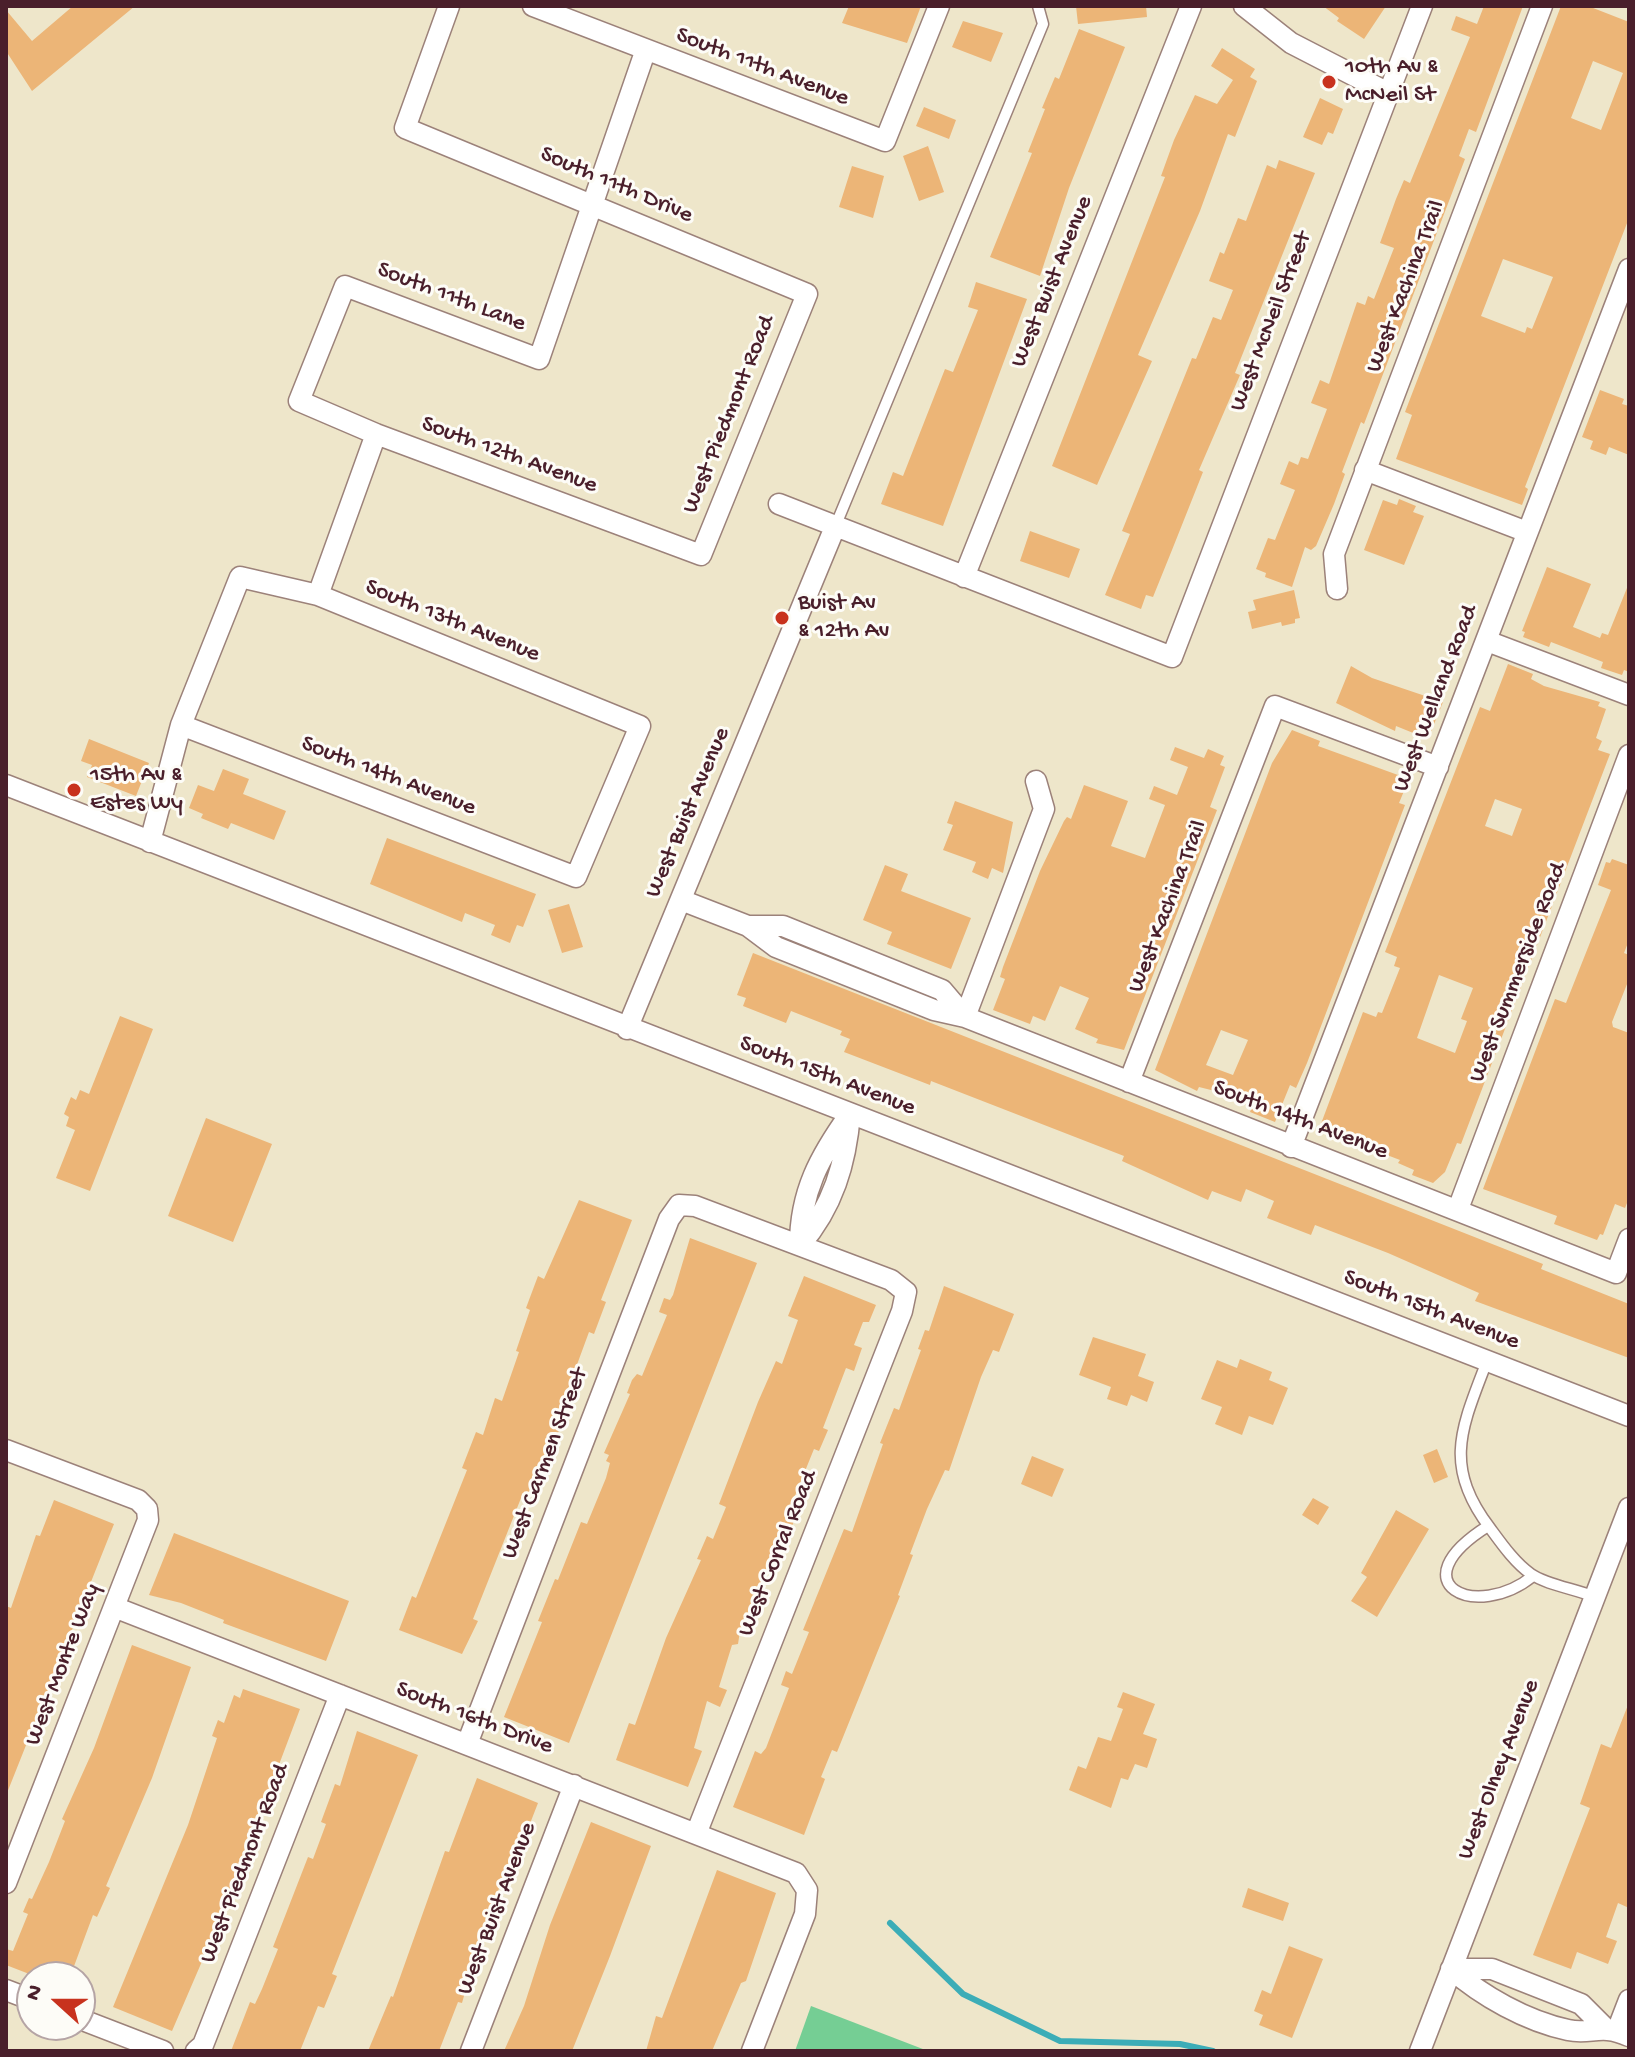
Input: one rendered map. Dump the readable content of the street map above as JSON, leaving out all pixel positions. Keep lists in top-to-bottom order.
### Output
{
  "streets": {
    "street": [
      "South 11th Avenue",
      "South 11th Drive",
      "West Buist Avenue",
      "West Kachina Trail",
      "South 11th Lane",
      "West McNeil Street",
      "West Piedmont Road",
      "South 12th Avenue",
      "South 13th Avenue",
      "West Welland Road",
      "South 14th Avenue",
      "West Summerside Road",
      "South 15th Avenue",
      "West Carmen Street",
      "West Corral Road",
      "West Monte Way",
      "South 16th Drive",
      "West Olney Avenue"
    ]
  },
  "crossings": [
    ["South 11th Drive", "South 11th Lane"],
    ["South 11th Drive", "West Piedmont Road"],
    ["West Buist Avenue", "West McNeil Street"],
    ["West Buist Avenue", "South 14th Avenue"],
    ["West Buist Avenue", "South 15th Avenue"],
    ["West Buist Avenue", "South 16th Drive"],
    ["West Kachina Trail", "West Welland Road"],
    ["West Kachina Trail", "South 14th Avenue"],
    ["South 11th Lane", "South 12th Avenue"],
    ["West Piedmont Road", "South 12th Avenue"],
    ["West Piedmont Road", "South 16th Drive"],
    ["South 13th Avenue", "South 14th Avenue"],
    ["West Welland Road", "South 14th Avenue"],
    ["South 14th Avenue", "West Summerside Road"],
    ["West Carmen Street", "West Corral Road"],
    ["West Carmen Street", "South 16th Drive"],
    ["West Corral Road", "South 16th Drive"],
    ["West Monte Way", "South 16th Drive"]
  ],
  "places": ["10th Av & McNeil St", "Buist Av & 12th Av", "15th Av & Estes Wy"],
  "north": "left"
}
